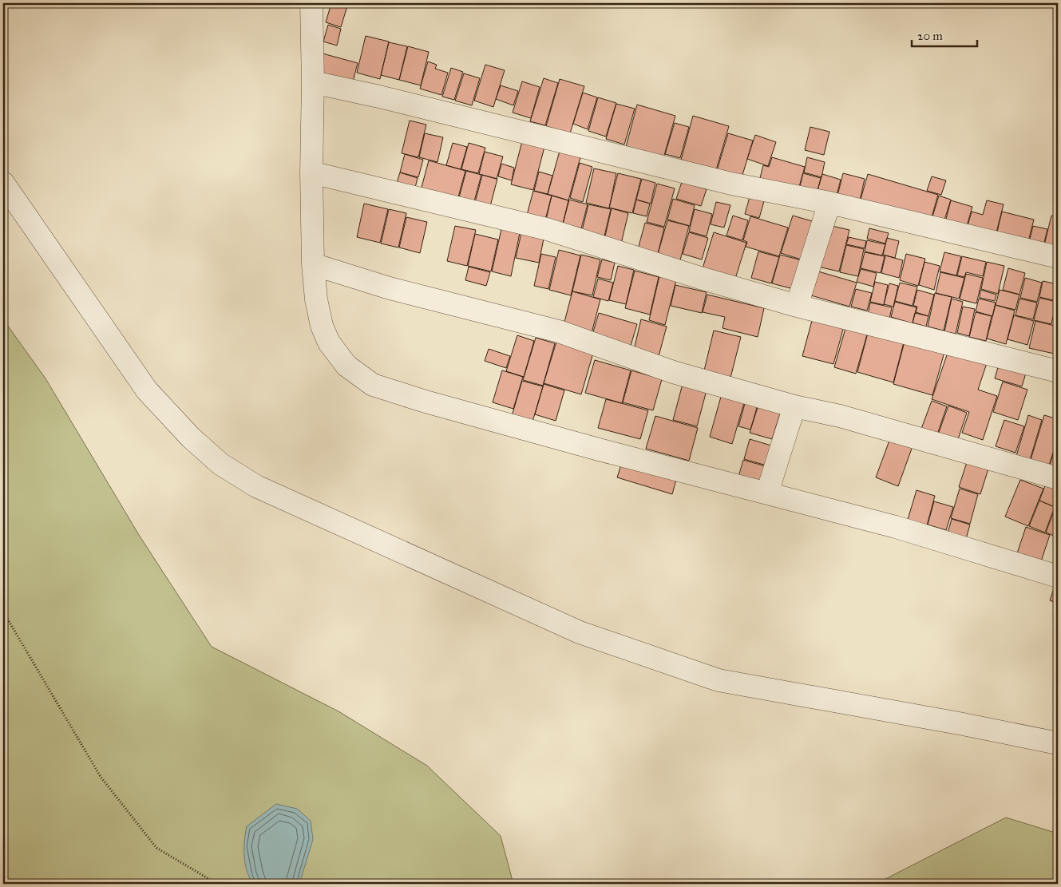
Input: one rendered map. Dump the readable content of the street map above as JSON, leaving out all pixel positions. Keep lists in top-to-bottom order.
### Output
{
  "scale_bar": "20 m"
}
